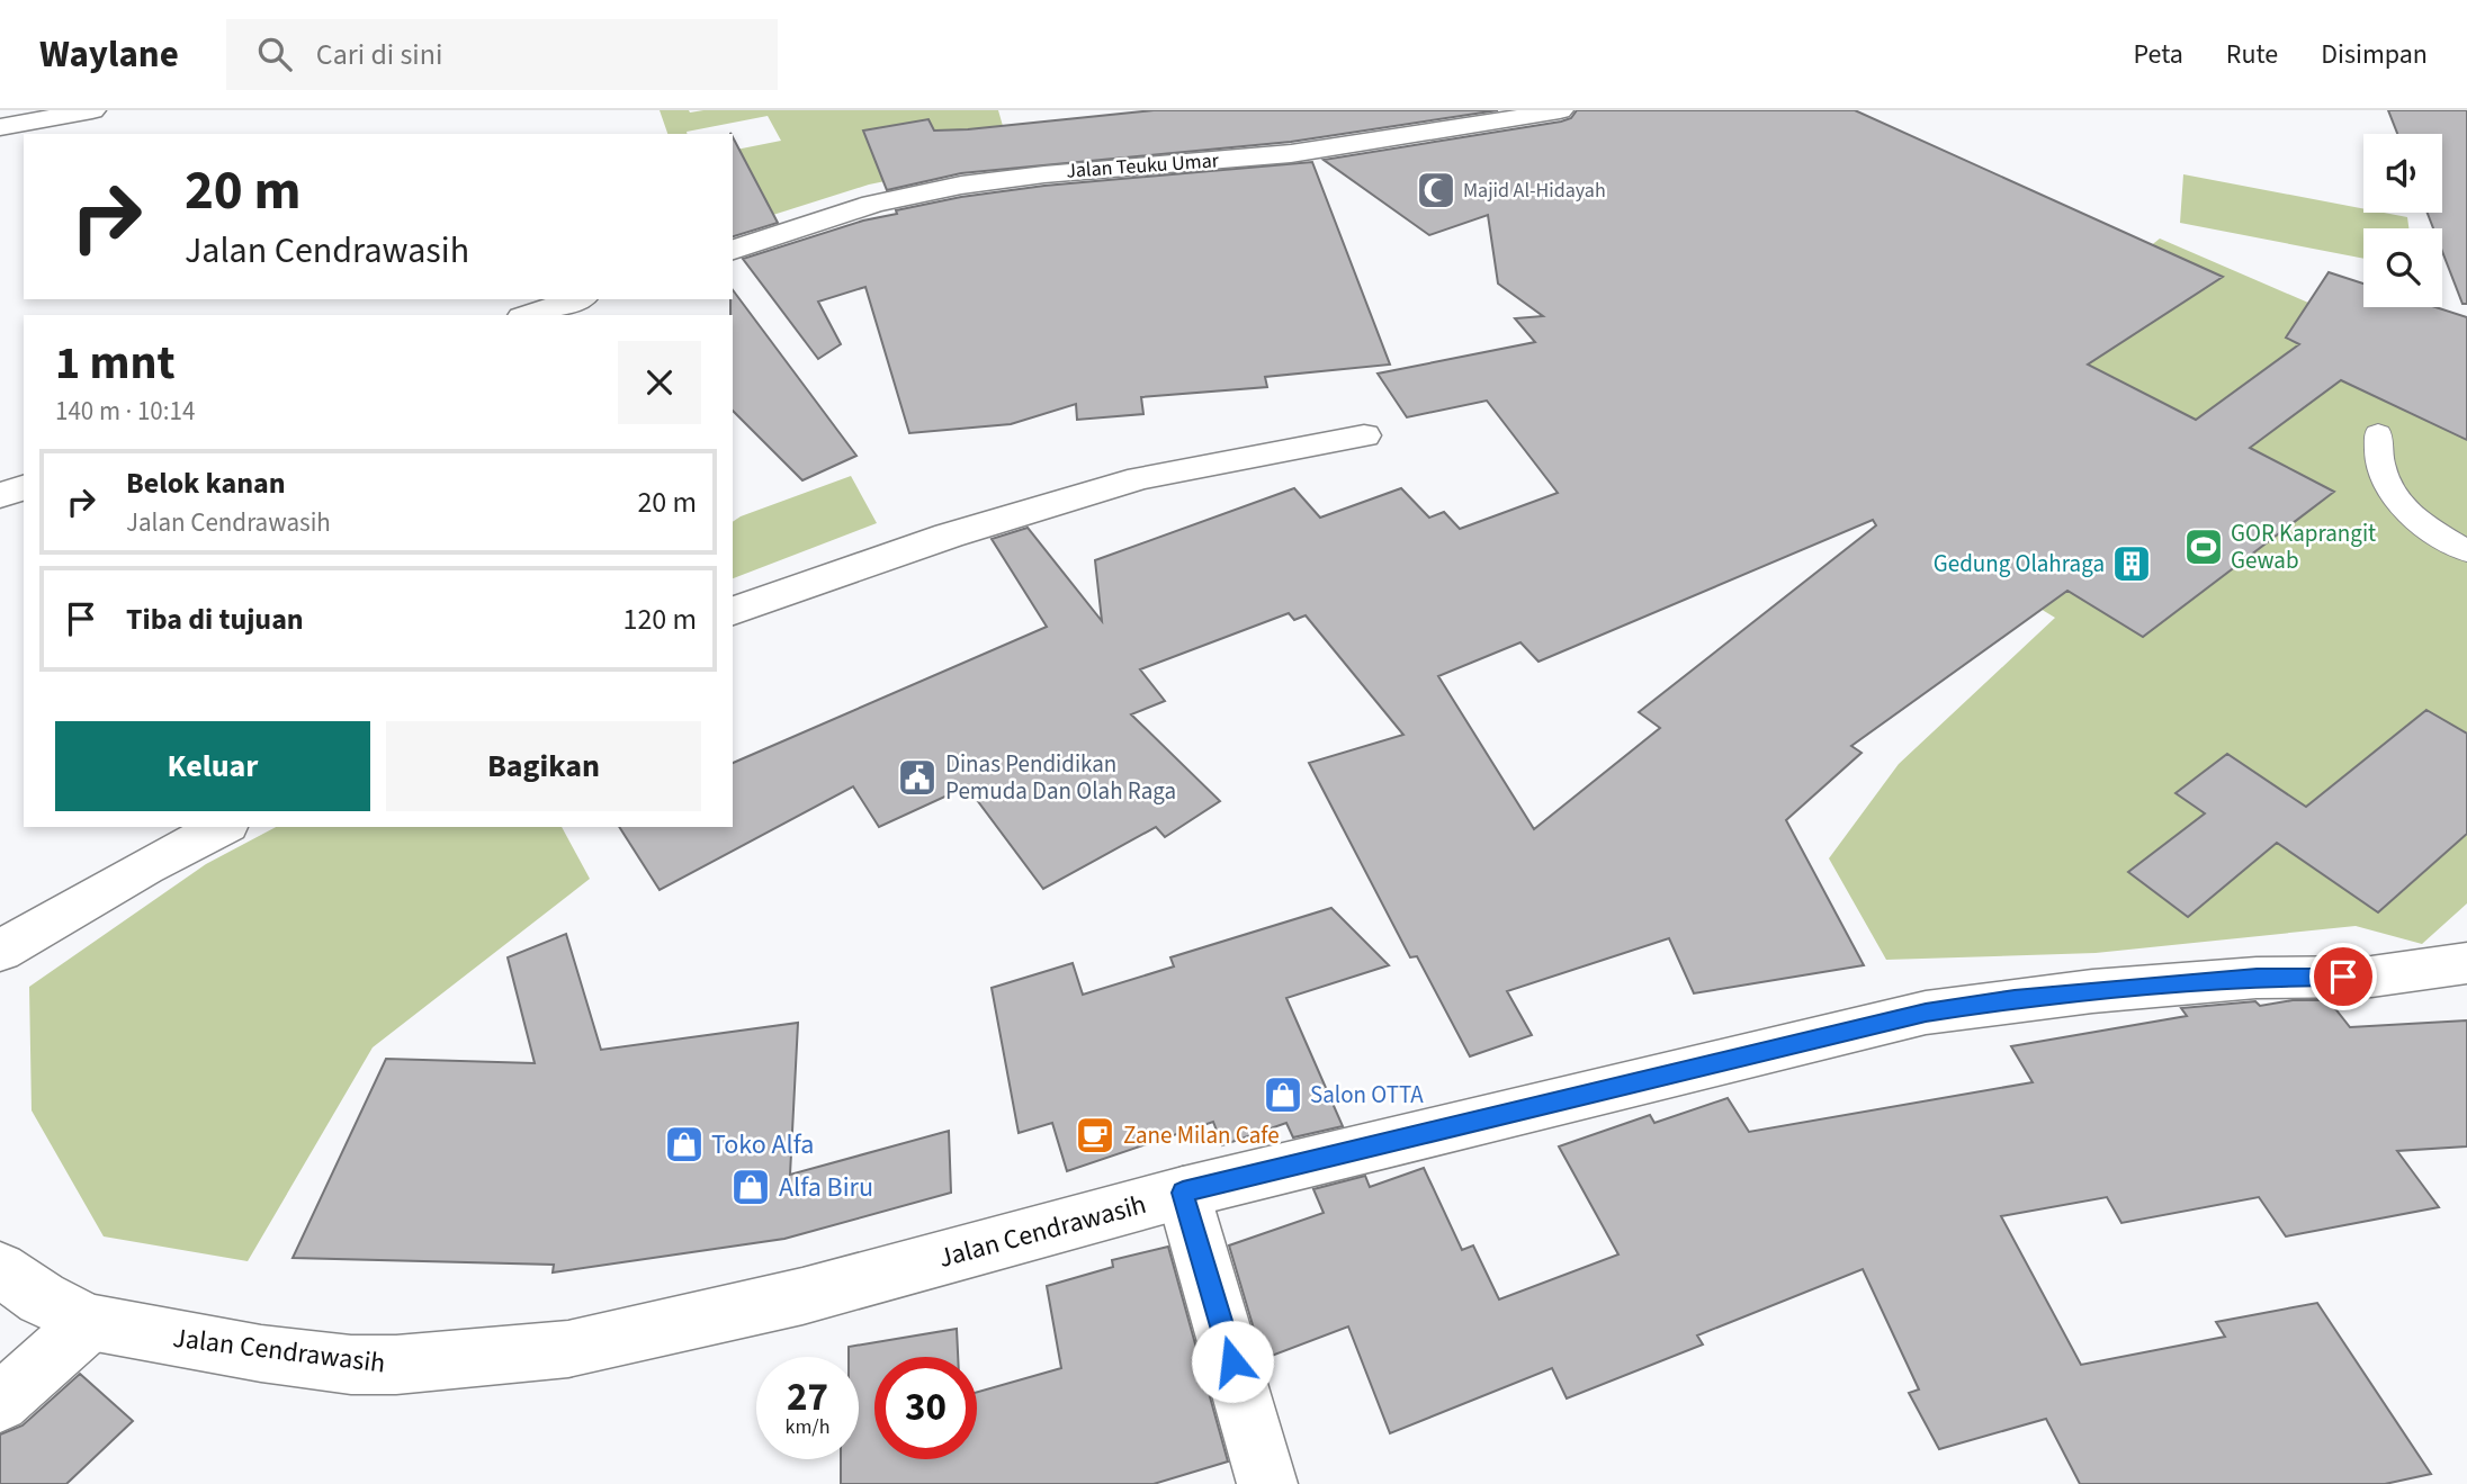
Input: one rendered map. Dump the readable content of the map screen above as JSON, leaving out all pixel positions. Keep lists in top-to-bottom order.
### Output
{
  "streets": {
    "street": ["Jalan Teuku Umar", "Jalan Cendrawasih"]
  },
  "places": {
    "mosque": ["Majid Al-Hidayah"],
    "sports": ["GOR Kaprangit Gewab"],
    "building": ["Gedung Olahraga"],
    "public building": ["Dinas Pendidikan Pemuda Dan Olah Raga"],
    "shop": ["Salon OTTA", "Toko Alfa", "Alfa Biru"],
    "cafe": ["Zane Milan Cafe"]
  },
  "page": {
    "header": "Waylane",
    "search": "Cari di sini",
    "nav": ["Peta", "Rute", "Disimpan"],
    "turn": ["20 m", "Jalan Cendrawasih"],
    "heading": ["1 mnt", "140 m · 10:14"],
    "list": [
      {
        "name": "Belok kanan",
        "note": "Jalan Cendrawasih",
        "value": "20 m"
      },
      {
        "name": "Tiba di tujuan",
        "value": "120 m"
      }
    ],
    "buttons": ["Keluar", "Bagikan"],
    "speed": "27 km/h",
    "limit": "30"
  }
}
